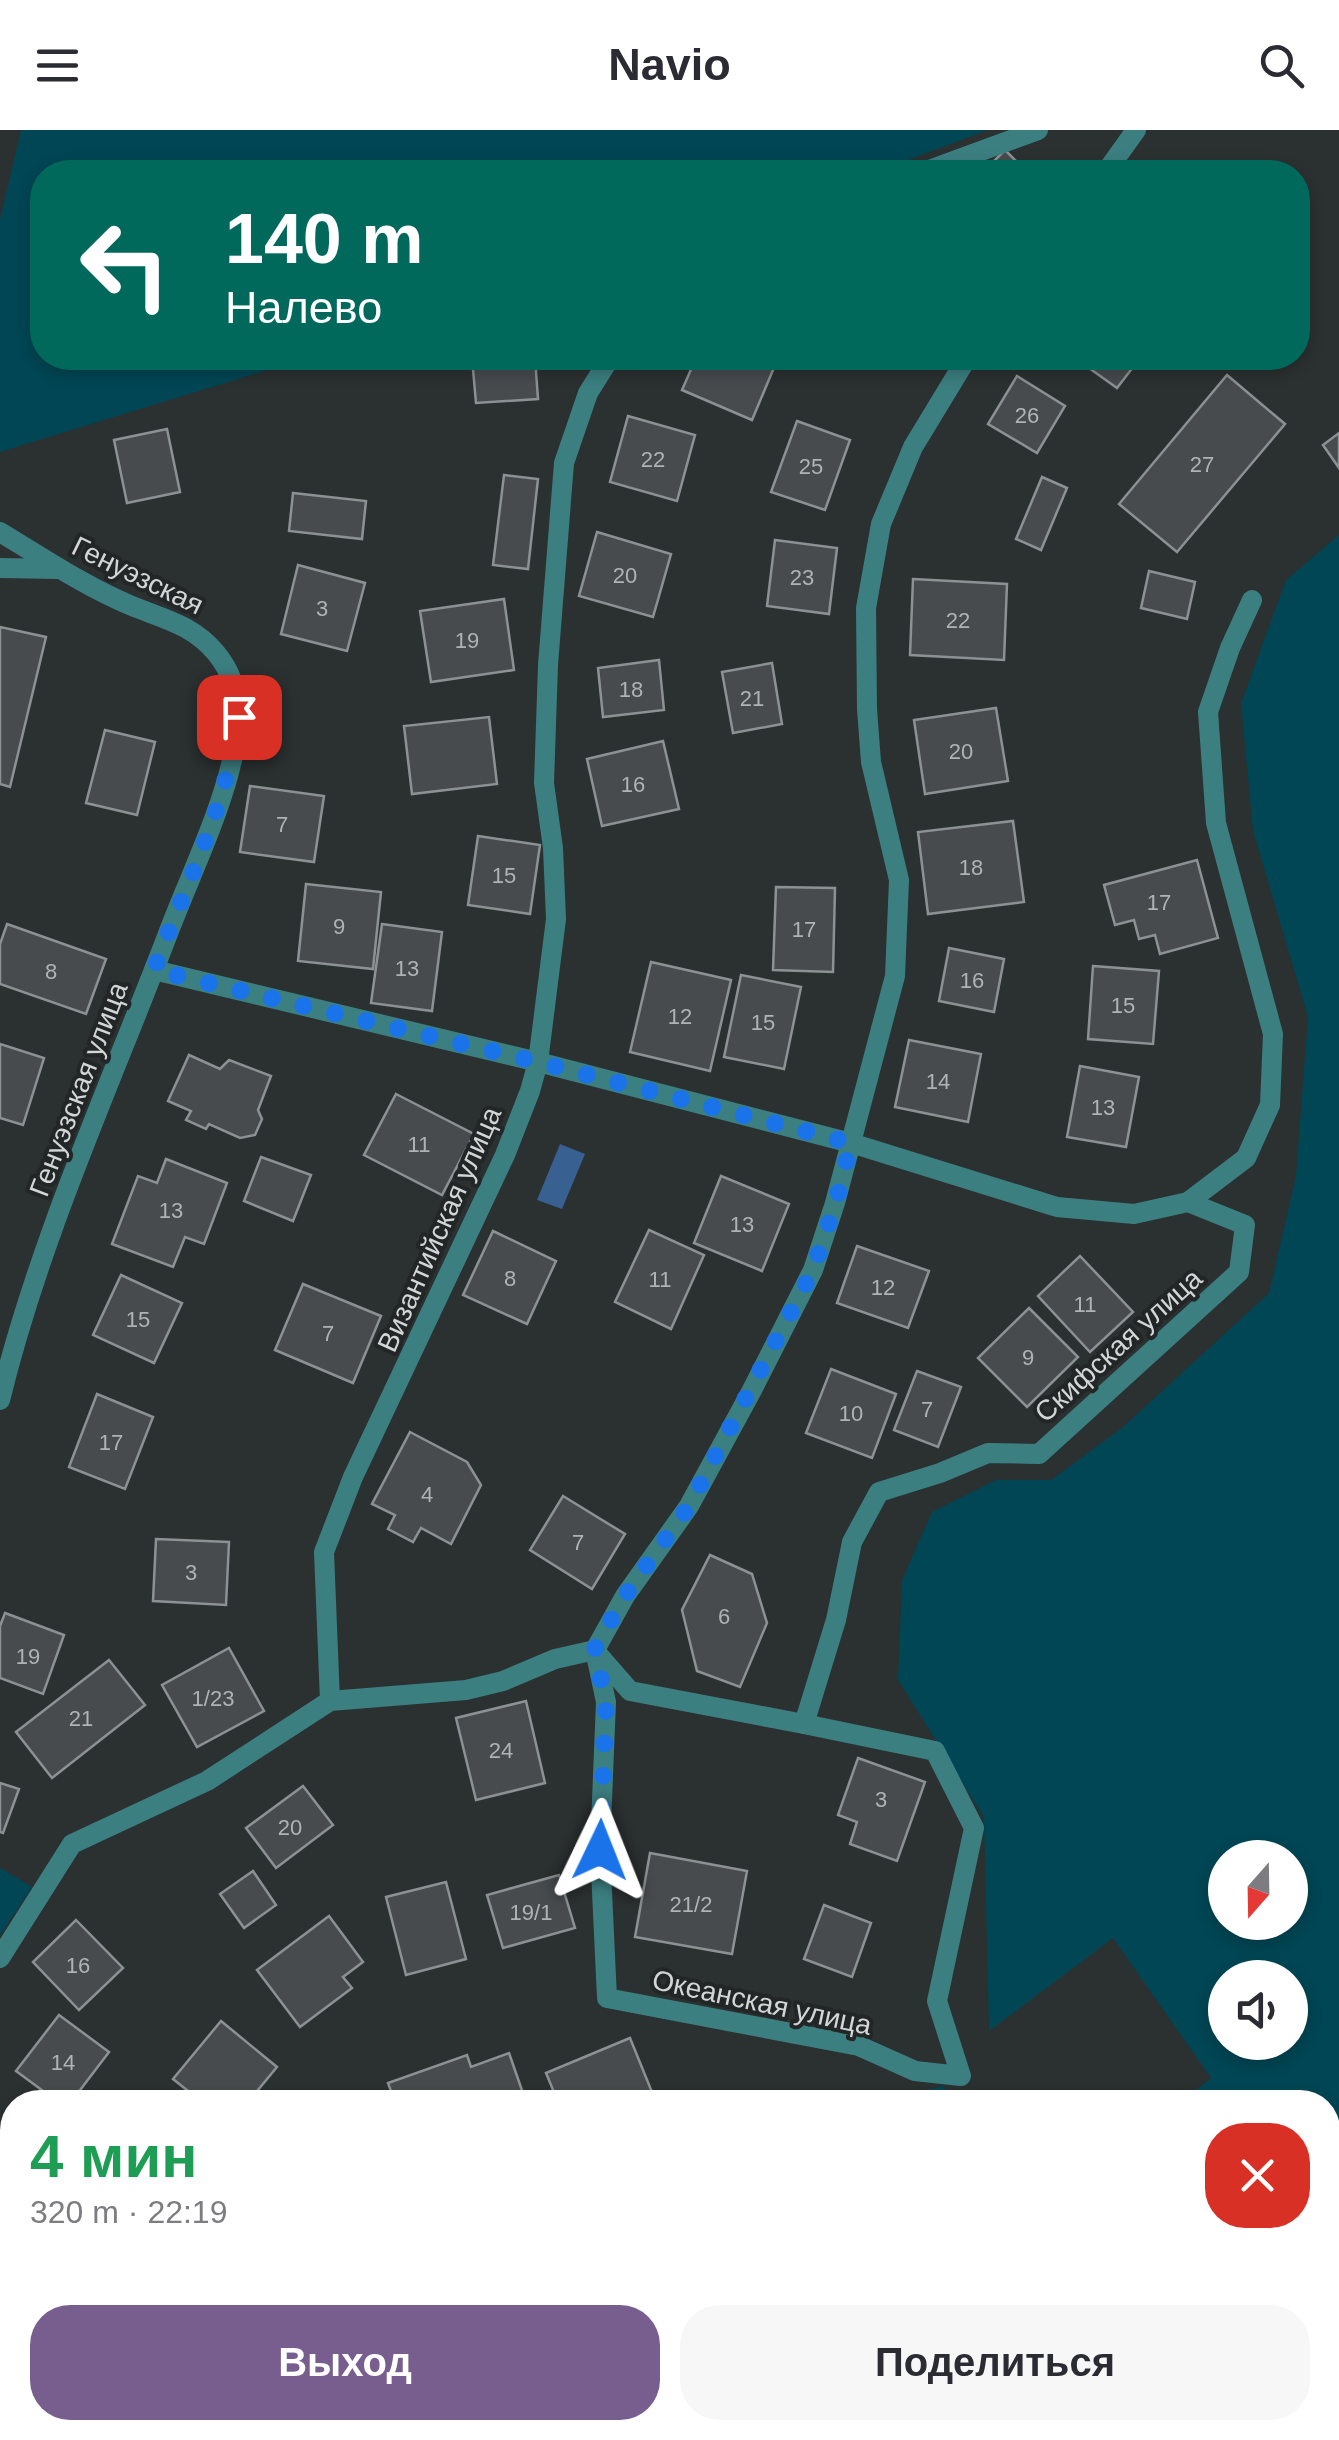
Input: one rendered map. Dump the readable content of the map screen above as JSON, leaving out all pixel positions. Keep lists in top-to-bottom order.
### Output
{
  "streets": {
    "street": [
      "Генуэзская",
      "Генуэзская улица",
      "Византийская улица",
      "Скифская улица",
      "Океанская улица"
    ]
  },
  "crossings": [
    ["Генуэзская", "Генуэзская улица"],
    ["Скифская улица", "Океанская улица"]
  ],
  "house_numbers": [
    "26",
    "22",
    "27",
    "25",
    "20",
    "23",
    "3",
    "22",
    "19",
    "18",
    "21",
    "20",
    "16",
    "7",
    "18",
    "15",
    "17",
    "9",
    "17",
    "13",
    "8",
    "16",
    "15",
    "12",
    "15",
    "14",
    "13",
    "11",
    "13",
    "13",
    "8",
    "11",
    "12",
    "11",
    "15",
    "7",
    "9",
    "7",
    "10",
    "17",
    "4",
    "7",
    "3",
    "6",
    "19",
    "1/23",
    "21",
    "24",
    "3",
    "20",
    "21/2",
    "19/1",
    "16",
    "14"
  ],
  "north": "bottom",
  "page": {
    "header": "Navio",
    "turn": ["140 m", "Налево"],
    "heading": ["4 мин", "320 m · 22:19"],
    "buttons": ["Выход", "Поделиться"]
  }
}
